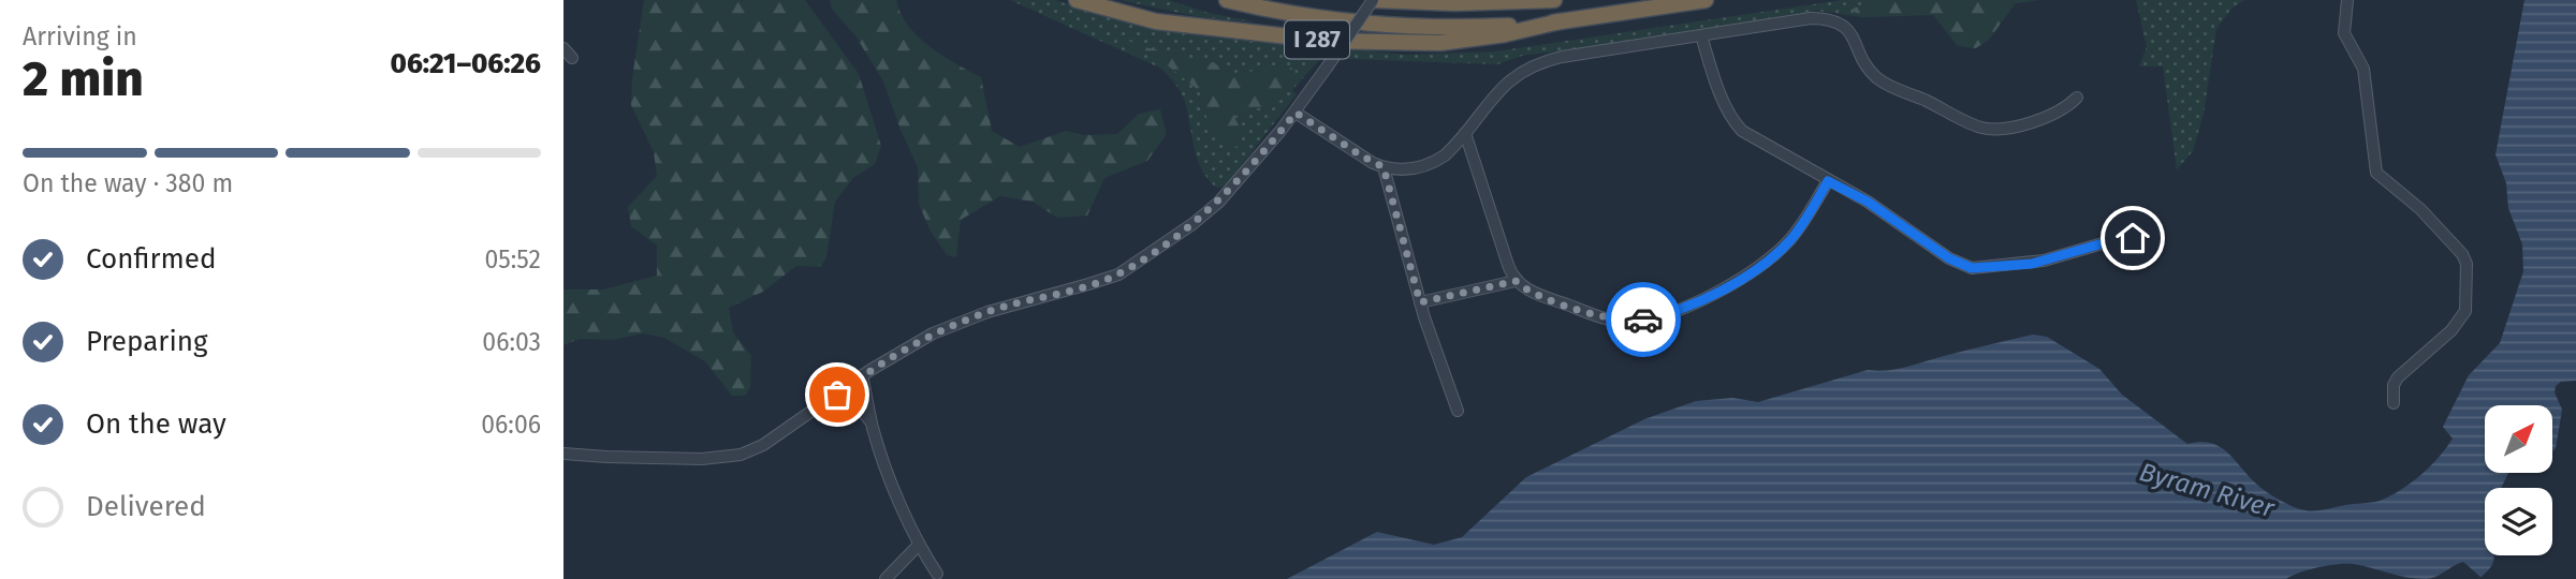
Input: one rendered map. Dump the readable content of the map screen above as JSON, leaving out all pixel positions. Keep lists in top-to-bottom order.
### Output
{
  "streets": {
    "highway": ["I 287"]
  },
  "water": ["Byram River"],
  "north": "top right",
  "page": {
    "heading": ["2 min", "Arriving in", "06:21–06:26"],
    "bar": "On the way · 380 m",
    "list": [
      ["Confirmed", "05:52"],
      ["Preparing", "06:03"],
      ["On the way", "06:06"],
      "Delivered"
    ]
  }
}
